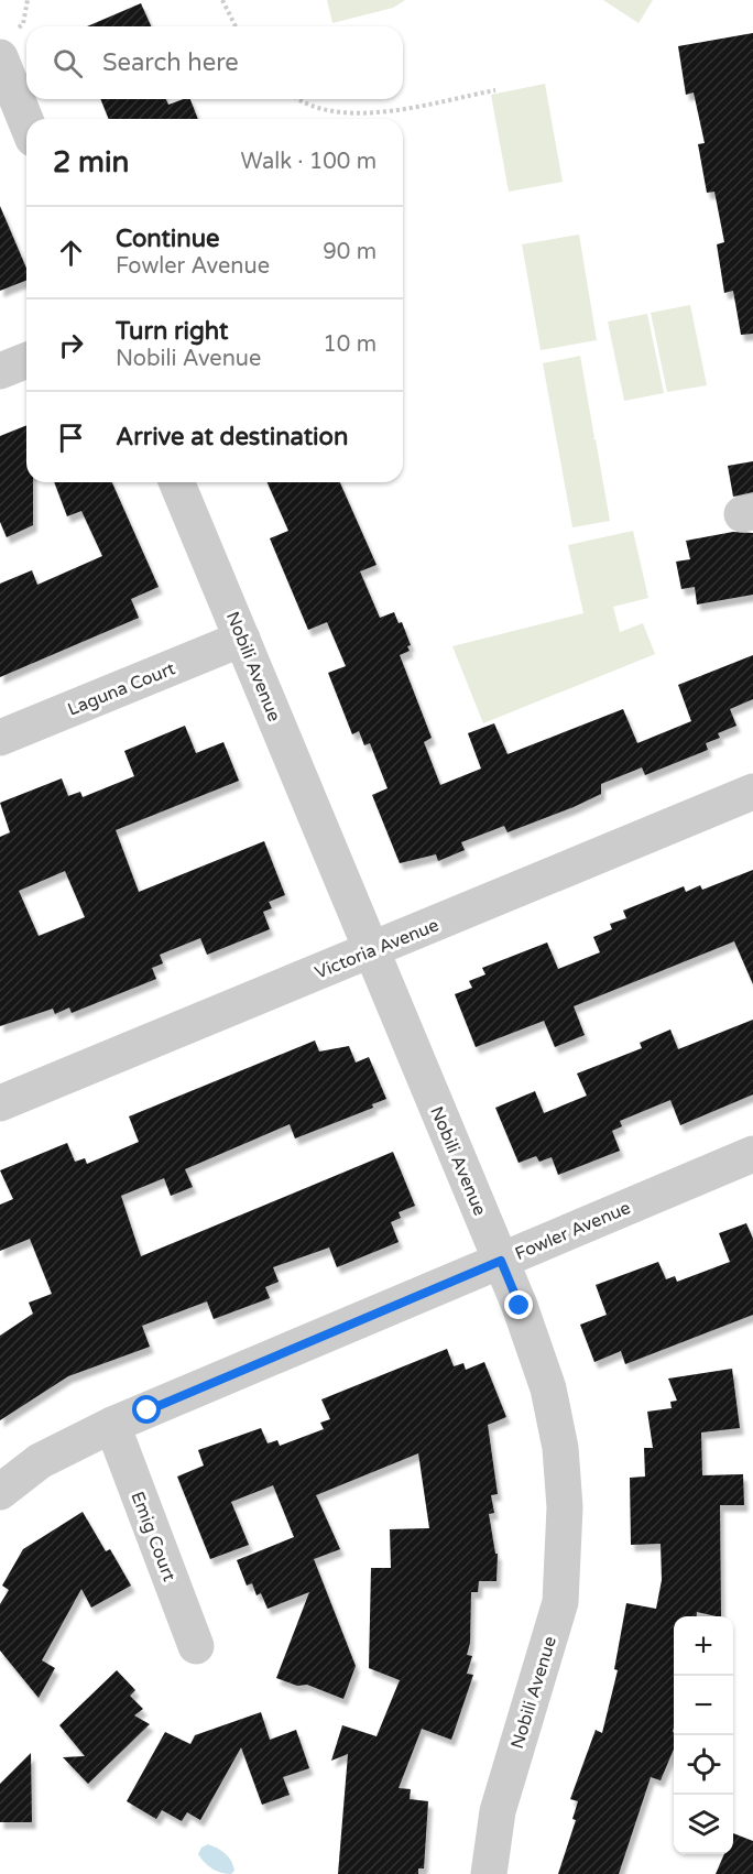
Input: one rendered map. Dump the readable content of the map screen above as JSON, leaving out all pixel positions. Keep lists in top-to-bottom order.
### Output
{
  "streets": {
    "street": [
      "Nobili Avenue",
      "Laguna Court",
      "Victoria Avenue",
      "Fowler Avenue",
      "Emig Court"
    ]
  },
  "crossings": [
    ["Nobili Avenue", "Laguna Court"],
    ["Nobili Avenue", "Victoria Avenue"],
    ["Nobili Avenue", "Fowler Avenue"],
    ["Fowler Avenue", "Emig Court"]
  ],
  "page": {
    "search": "Search here",
    "heading": ["2 min", "Walk · 100 m"],
    "list": [
      ["Continue", "Fowler Avenue", "90 m"],
      ["Turn right", "Nobili Avenue", "10 m"],
      "Arrive at destination"
    ],
    "map_buttons": ["+", "−"]
  }
}
